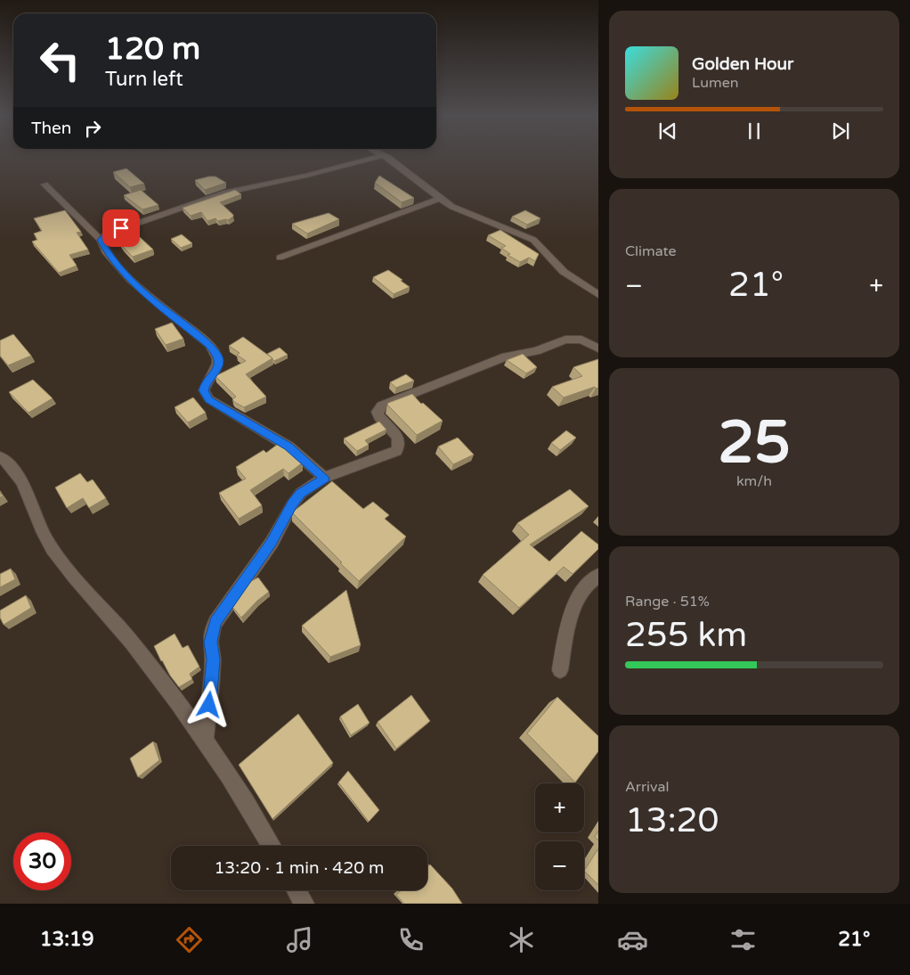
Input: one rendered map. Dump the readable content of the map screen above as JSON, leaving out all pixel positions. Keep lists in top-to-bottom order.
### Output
{
  "page": {
    "turn": ["120 m", "Turn left"],
    "song": ["Golden Hour", "Lumen"],
    "then": "Then",
    "tile": [
      "Climate",
      ["25", "km/h"],
      ["Range · 51%", "255 km"],
      ["Arrival", "13:20"]
    ],
    "heat": ["−", "21°", "+"],
    "map_buttons": ["+", "−"],
    "limit": "30",
    "trip": "13:20 · 1 min · 420 m",
    "tabs": ["13:19", "21°"]
  }
}
